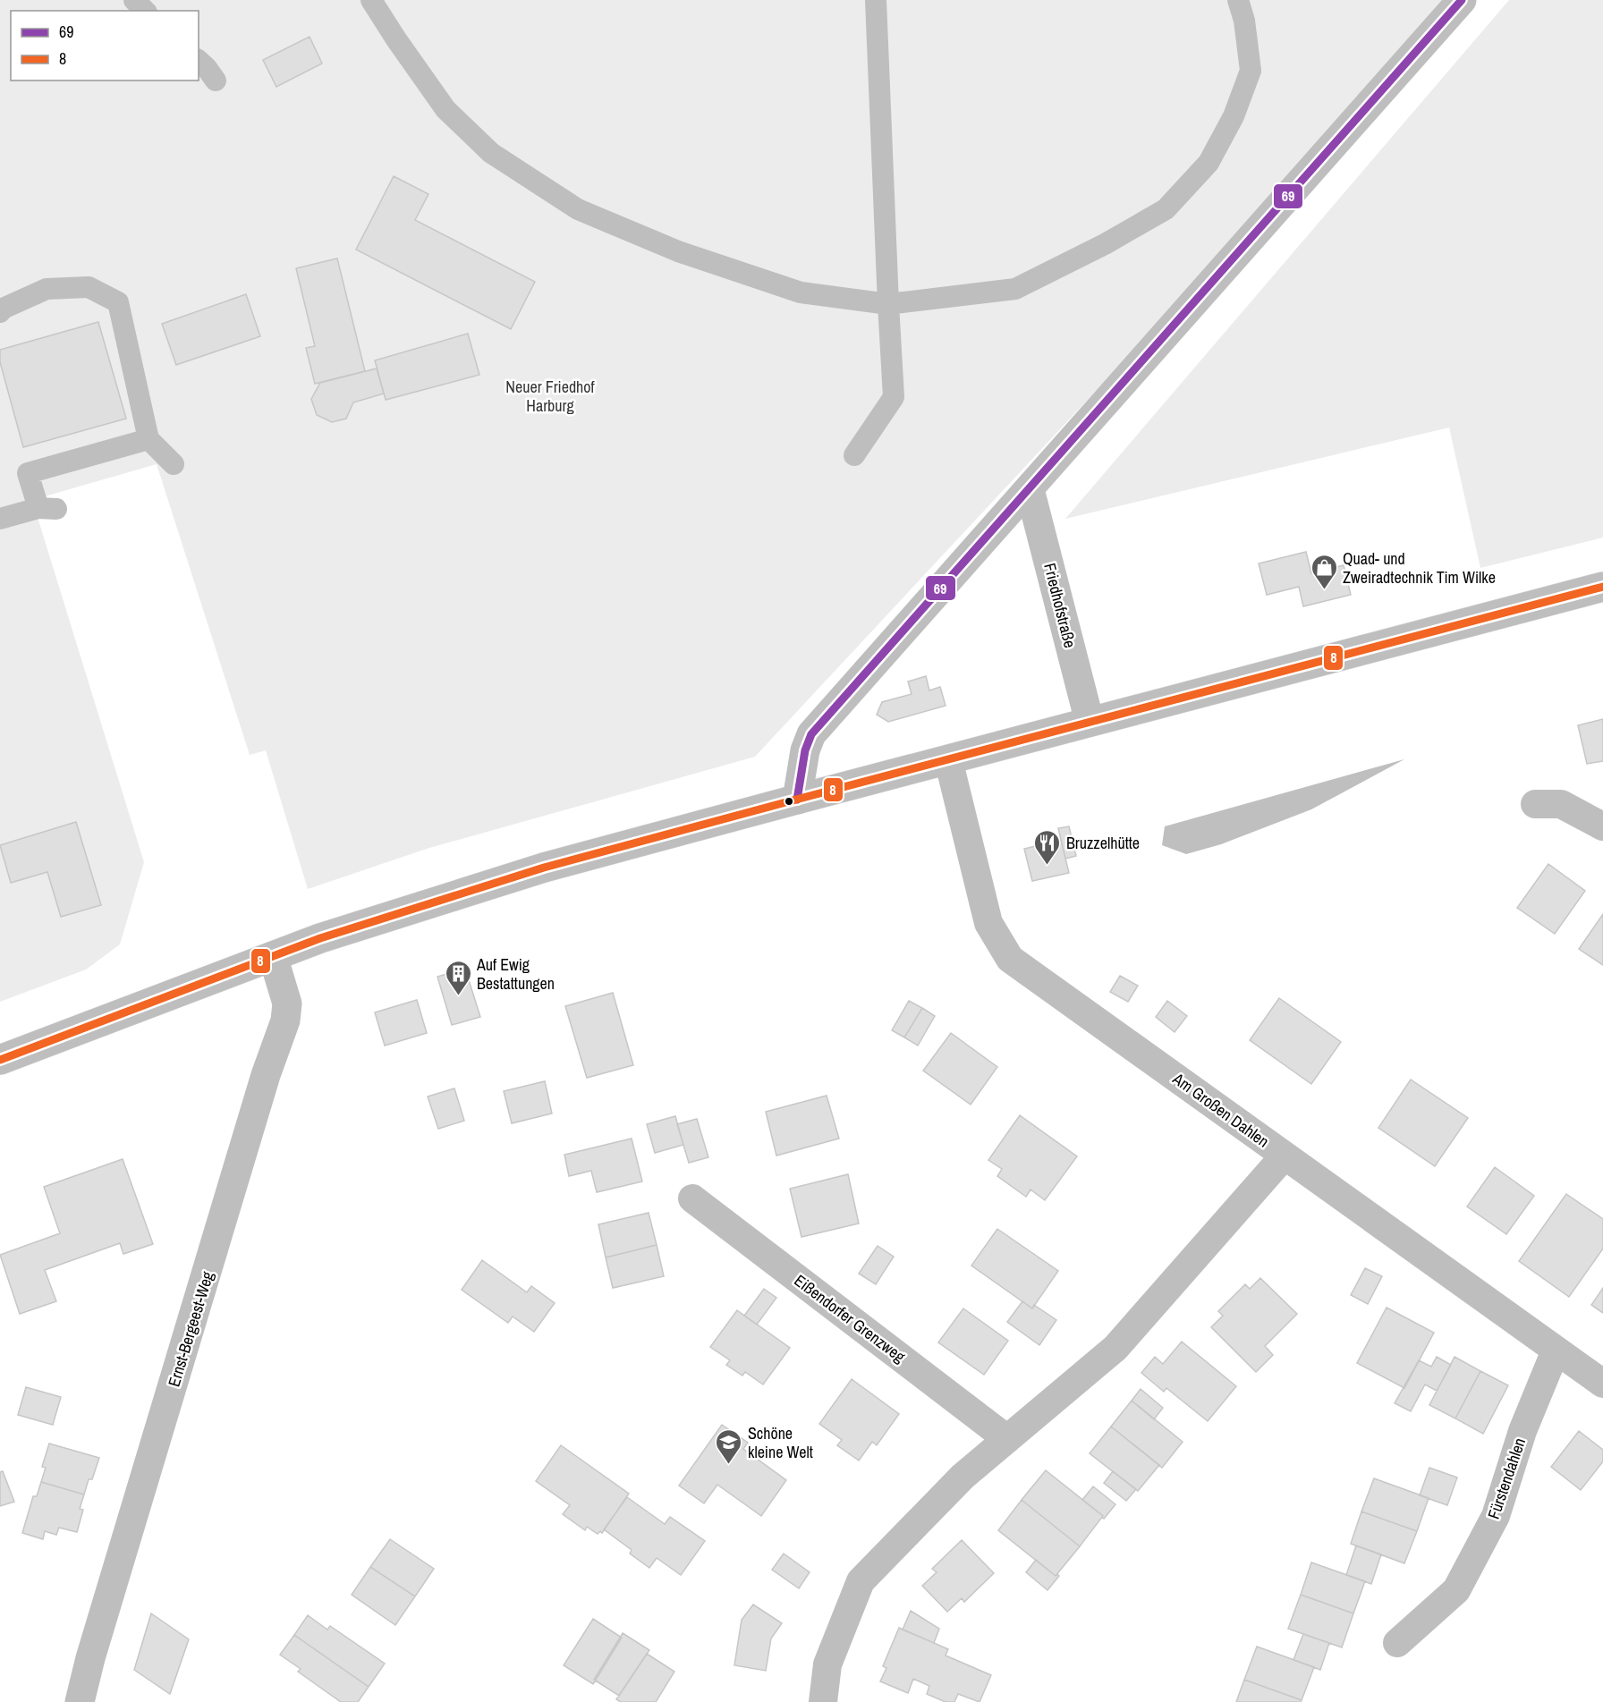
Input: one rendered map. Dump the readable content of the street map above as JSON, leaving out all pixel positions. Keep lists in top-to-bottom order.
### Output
{
  "streets": {
    "street": [
      "Friedhofstraße",
      "Am Großen Dahlen",
      "Eißendorfer Grenzweg",
      "Ernst-Bergeest-Weg",
      "Fürstendahlen"
    ]
  },
  "crossings": [
    ["Am Großen Dahlen", "Fürstendahlen"]
  ],
  "parks": ["Neuer Friedhof Harburg"],
  "places": {
    "shop": ["Quad- und Zweiradtechnik Tim Wilke"],
    "restaurant": ["Bruzzelhütte"],
    "building": ["Auf Ewig Bestattungen"],
    "school or university": ["Schöne kleine Welt"]
  },
  "lines": ["transit line 69", "transit line 8"],
  "legend": ["69", "8"]
}
